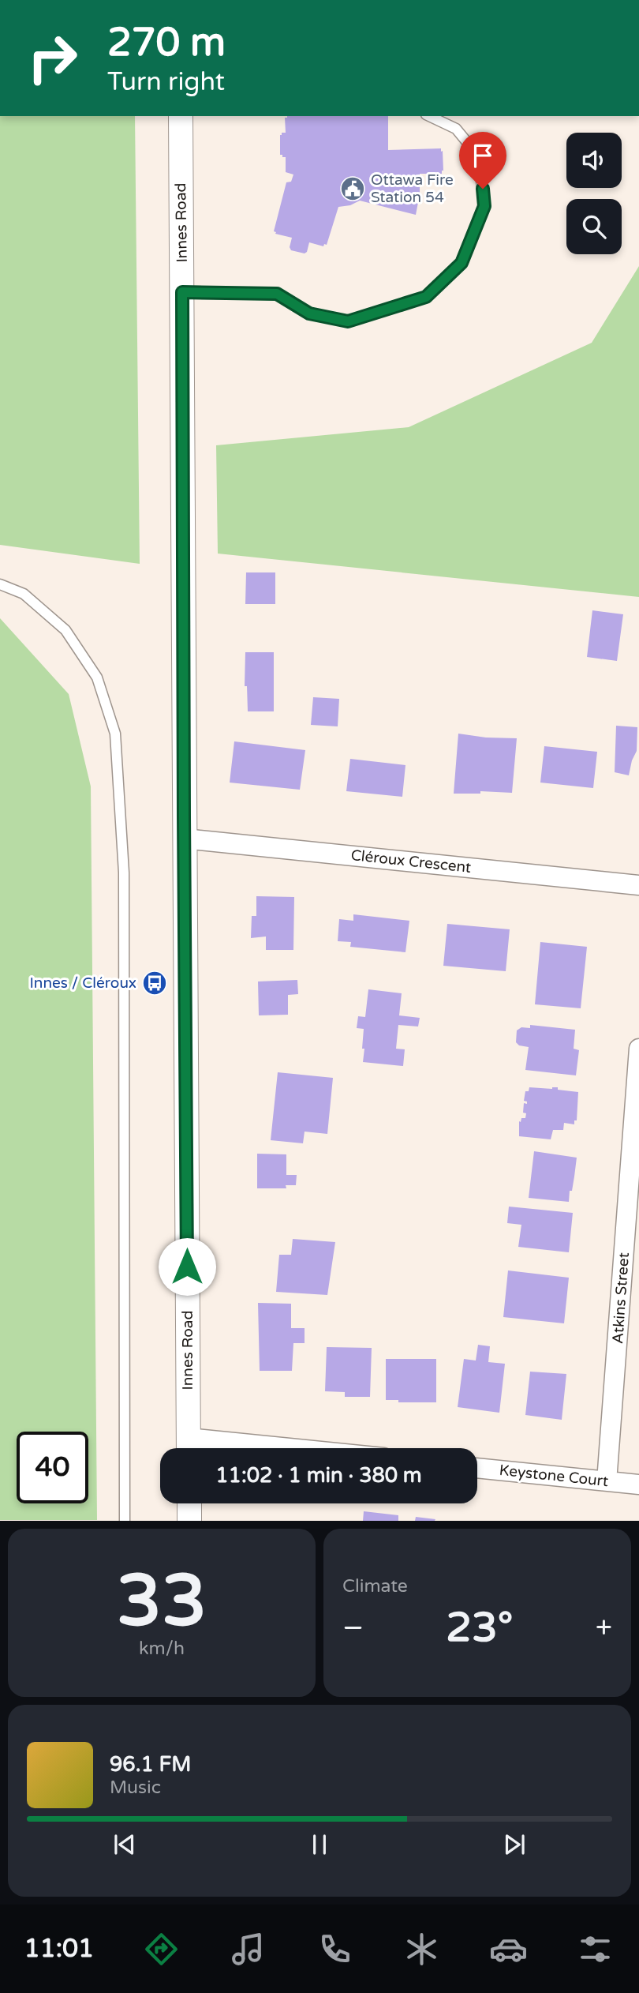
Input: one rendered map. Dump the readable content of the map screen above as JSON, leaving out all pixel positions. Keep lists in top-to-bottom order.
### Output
{
  "streets": {
    "street": [
      "Innes Road",
      "Cléroux Crescent",
      "Atkins Street",
      "Keystone Court"
    ]
  },
  "crossings": [
    ["Innes Road", "Cléroux Crescent"],
    ["Atkins Street", "Keystone Court"]
  ],
  "places": {
    "public building": ["Ottawa Fire Station 54"],
    "bus stop": ["Innes / Cléroux"]
  },
  "page": {
    "turn": ["270 m", "Turn right"],
    "limit": "40",
    "trip": "11:02 · 1 min · 380 m",
    "tile": [
      ["33", "km/h"],
      "Climate"
    ],
    "heat": ["−", "23°", "+"],
    "song": ["96.1 FM", "Music"],
    "tabs": "11:01"
  }
}
